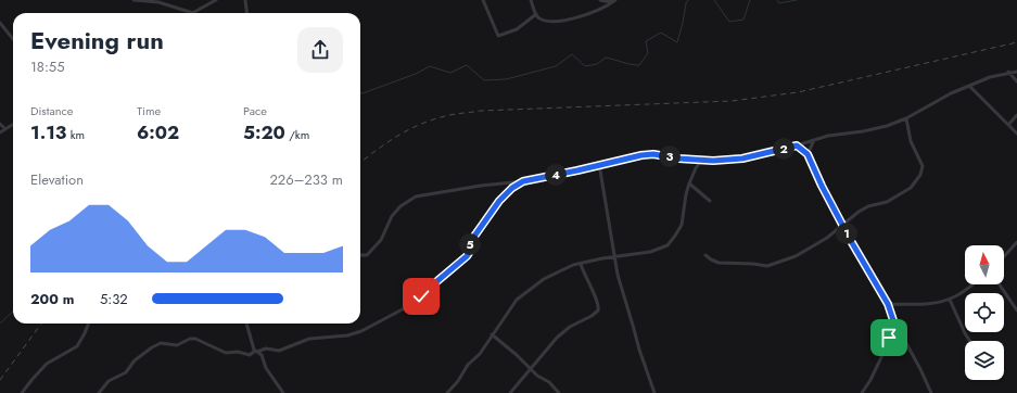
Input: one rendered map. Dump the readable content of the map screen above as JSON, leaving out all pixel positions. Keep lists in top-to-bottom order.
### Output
{
  "north": "top",
  "page": {
    "heading": ["Evening run", "18:55"],
    "stats": [
      ["Distance", "1.13 km"],
      ["Time", "6:02"],
      ["Pace", "5:20 /km"]
    ],
    "pins": [
      "2",
      "3",
      "4",
      "1",
      "5"
    ],
    "chart": ["Elevation", "226–233 m"],
    "list": [
      {
        "name": "200 m",
        "note": "5:32"
      }
    ]
  }
}
